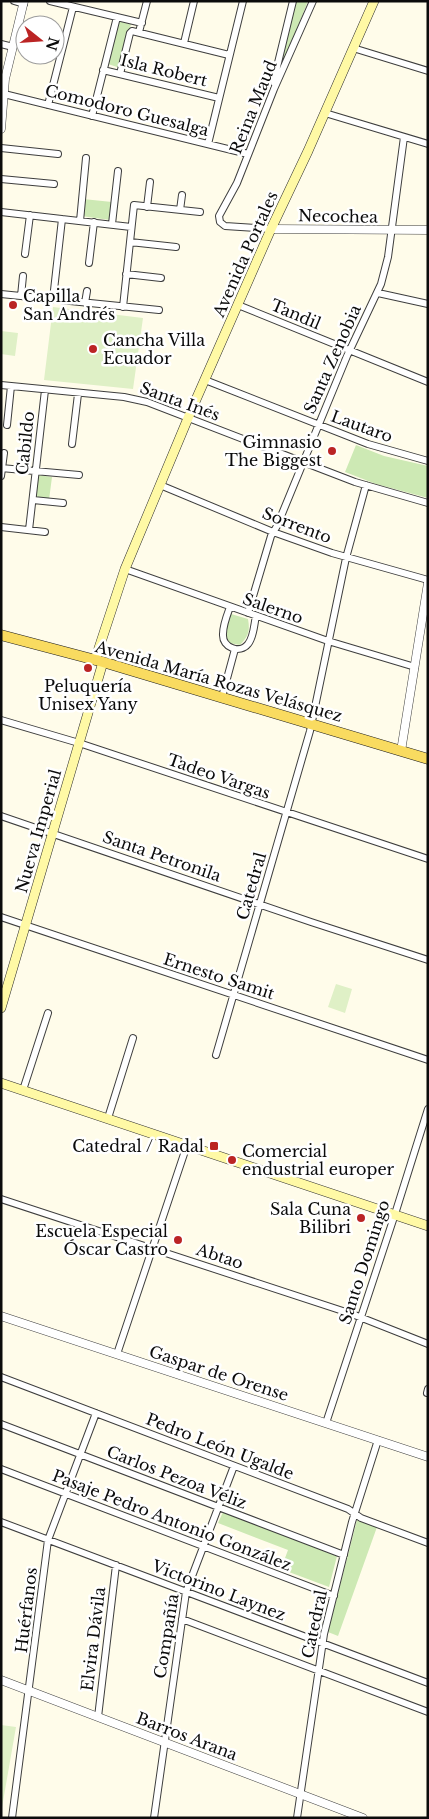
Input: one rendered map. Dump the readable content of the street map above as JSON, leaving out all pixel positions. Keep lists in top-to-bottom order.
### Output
{
  "streets": {
    "main road": ["Avenida Portales", "Avenida María Rozas Velásquez", "Nueva Imperial"],
    "street": [
      "Isla Robert",
      "Reina Maud",
      "Comodoro Guesalga",
      "Necochea",
      "Tandil",
      "Santa Zenobia",
      "Santa Inés",
      "Lautaro",
      "Cabildo",
      "Sorrento",
      "Salerno",
      "Tadeo Vargas",
      "Santa Petronila",
      "Catedral",
      "Ernesto Samit",
      "Abtao",
      "Santo Domingo",
      "Gaspar de Orense",
      "Pedro León Ugalde",
      "Carlos Pezoa Véliz",
      "Pasaje Pedro Antonio González",
      "Victorino Laynez",
      "Huérfanos",
      "Compañía",
      "Elvira Dávila",
      "Barros Arana"
    ]
  },
  "crossings": [
    ["Reina Maud", "Comodoro Guesalga"],
    ["Reina Maud", "Necochea"],
    ["Necochea", "Avenida Portales"],
    ["Necochea", "Santa Zenobia"],
    ["Avenida Portales", "Tandil"],
    ["Avenida Portales", "Santa Inés"],
    ["Avenida Portales", "Lautaro"],
    ["Avenida Portales", "Sorrento"],
    ["Avenida Portales", "Salerno"],
    ["Avenida Portales", "Avenida María Rozas Velásquez"],
    ["Avenida Portales", "Nueva Imperial"],
    ["Tandil", "Santa Zenobia"],
    ["Santa Zenobia", "Santa Inés"],
    ["Santa Zenobia", "Lautaro"],
    ["Santa Zenobia", "Sorrento"],
    ["Santa Zenobia", "Salerno"],
    ["Santa Inés", "Cabildo"],
    ["Santa Inés", "Catedral"],
    ["Sorrento", "Catedral"],
    ["Salerno", "Catedral"],
    ["Avenida María Rozas Velásquez", "Nueva Imperial"],
    ["Avenida María Rozas Velásquez", "Catedral"],
    ["Tadeo Vargas", "Nueva Imperial"],
    ["Tadeo Vargas", "Catedral"],
    ["Nueva Imperial", "Santa Petronila"],
    ["Nueva Imperial", "Ernesto Samit"],
    ["Santa Petronila", "Catedral"],
    ["Catedral", "Ernesto Samit"],
    ["Catedral", "Gaspar de Orense"],
    ["Catedral", "Pedro León Ugalde"],
    ["Catedral", "Carlos Pezoa Véliz"],
    ["Catedral", "Pasaje Pedro Antonio González"],
    ["Catedral", "Victorino Laynez"],
    ["Catedral", "Barros Arana"],
    ["Abtao", "Santo Domingo"],
    ["Santo Domingo", "Gaspar de Orense"],
    ["Pedro León Ugalde", "Huérfanos"],
    ["Pedro León Ugalde", "Compañía"],
    ["Carlos Pezoa Véliz", "Huérfanos"],
    ["Carlos Pezoa Véliz", "Compañía"],
    ["Pasaje Pedro Antonio González", "Huérfanos"],
    ["Pasaje Pedro Antonio González", "Compañía"],
    ["Victorino Laynez", "Huérfanos"],
    ["Victorino Laynez", "Compañía"],
    ["Victorino Laynez", "Elvira Dávila"],
    ["Huérfanos", "Barros Arana"],
    ["Compañía", "Barros Arana"],
    ["Elvira Dávila", "Barros Arana"]
  ],
  "places": {
    "other": [
      "Capilla San Andrés",
      "Cancha Villa Ecuador",
      "Gimnasio The Biggest",
      "Peluquería Unisex Yany",
      "Comercial endustrial europer",
      "Sala Cuna Bilibri",
      "Escuela Especial Óscar Castro"
    ],
    "transit": ["Catedral / Radal"]
  },
  "north": "right"
}
